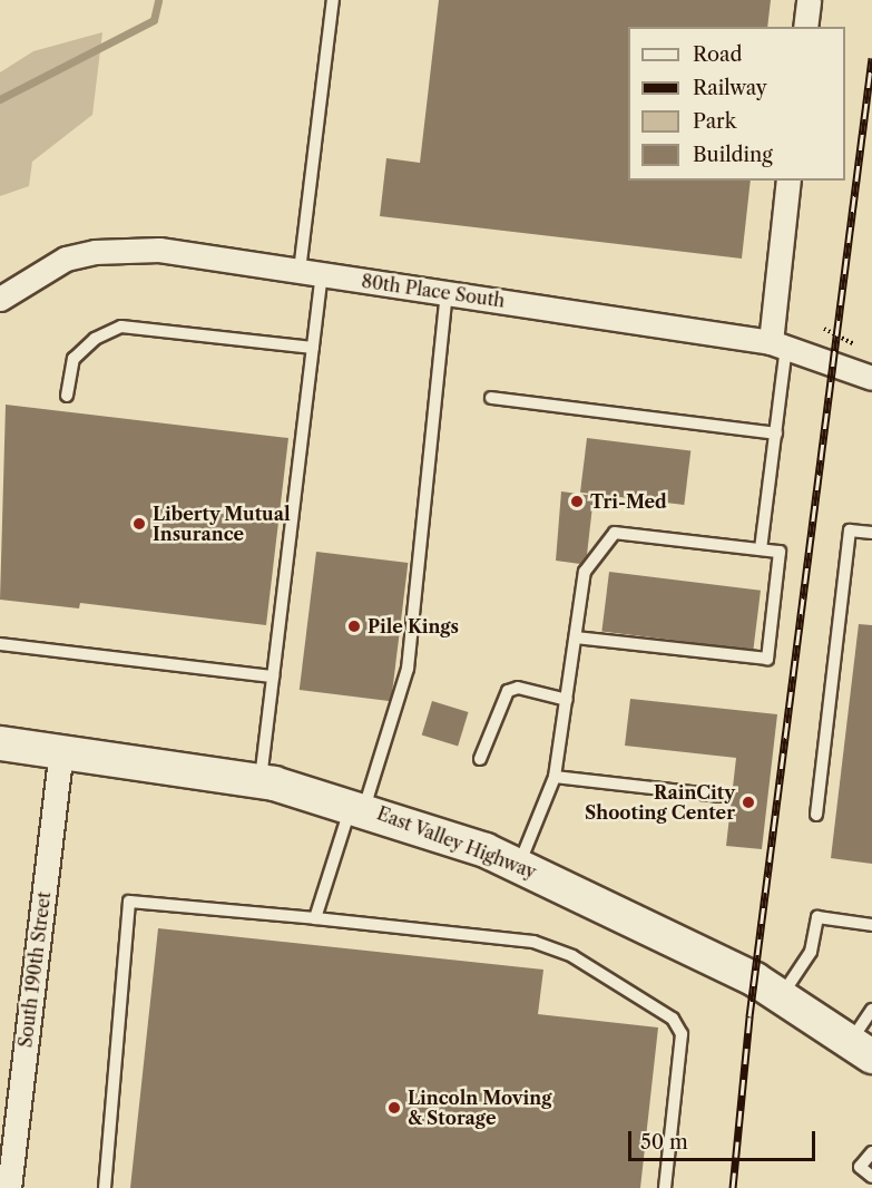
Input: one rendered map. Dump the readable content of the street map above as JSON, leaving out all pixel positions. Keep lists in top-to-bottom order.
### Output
{
  "streets": {
    "main road": ["East Valley Highway"],
    "street": ["80th Place South", "South 190th Street"]
  },
  "crossings": [
    ["East Valley Highway", "South 190th Street"]
  ],
  "places": [
    "Tri-Med",
    "Liberty Mutual Insurance",
    "Pile Kings",
    "RainCity Shooting Center",
    "Lincoln Moving & Storage"
  ],
  "legend": [
    "Road",
    "Railway",
    "Park",
    "Building"
  ],
  "scale_bar": "50 m"
}
